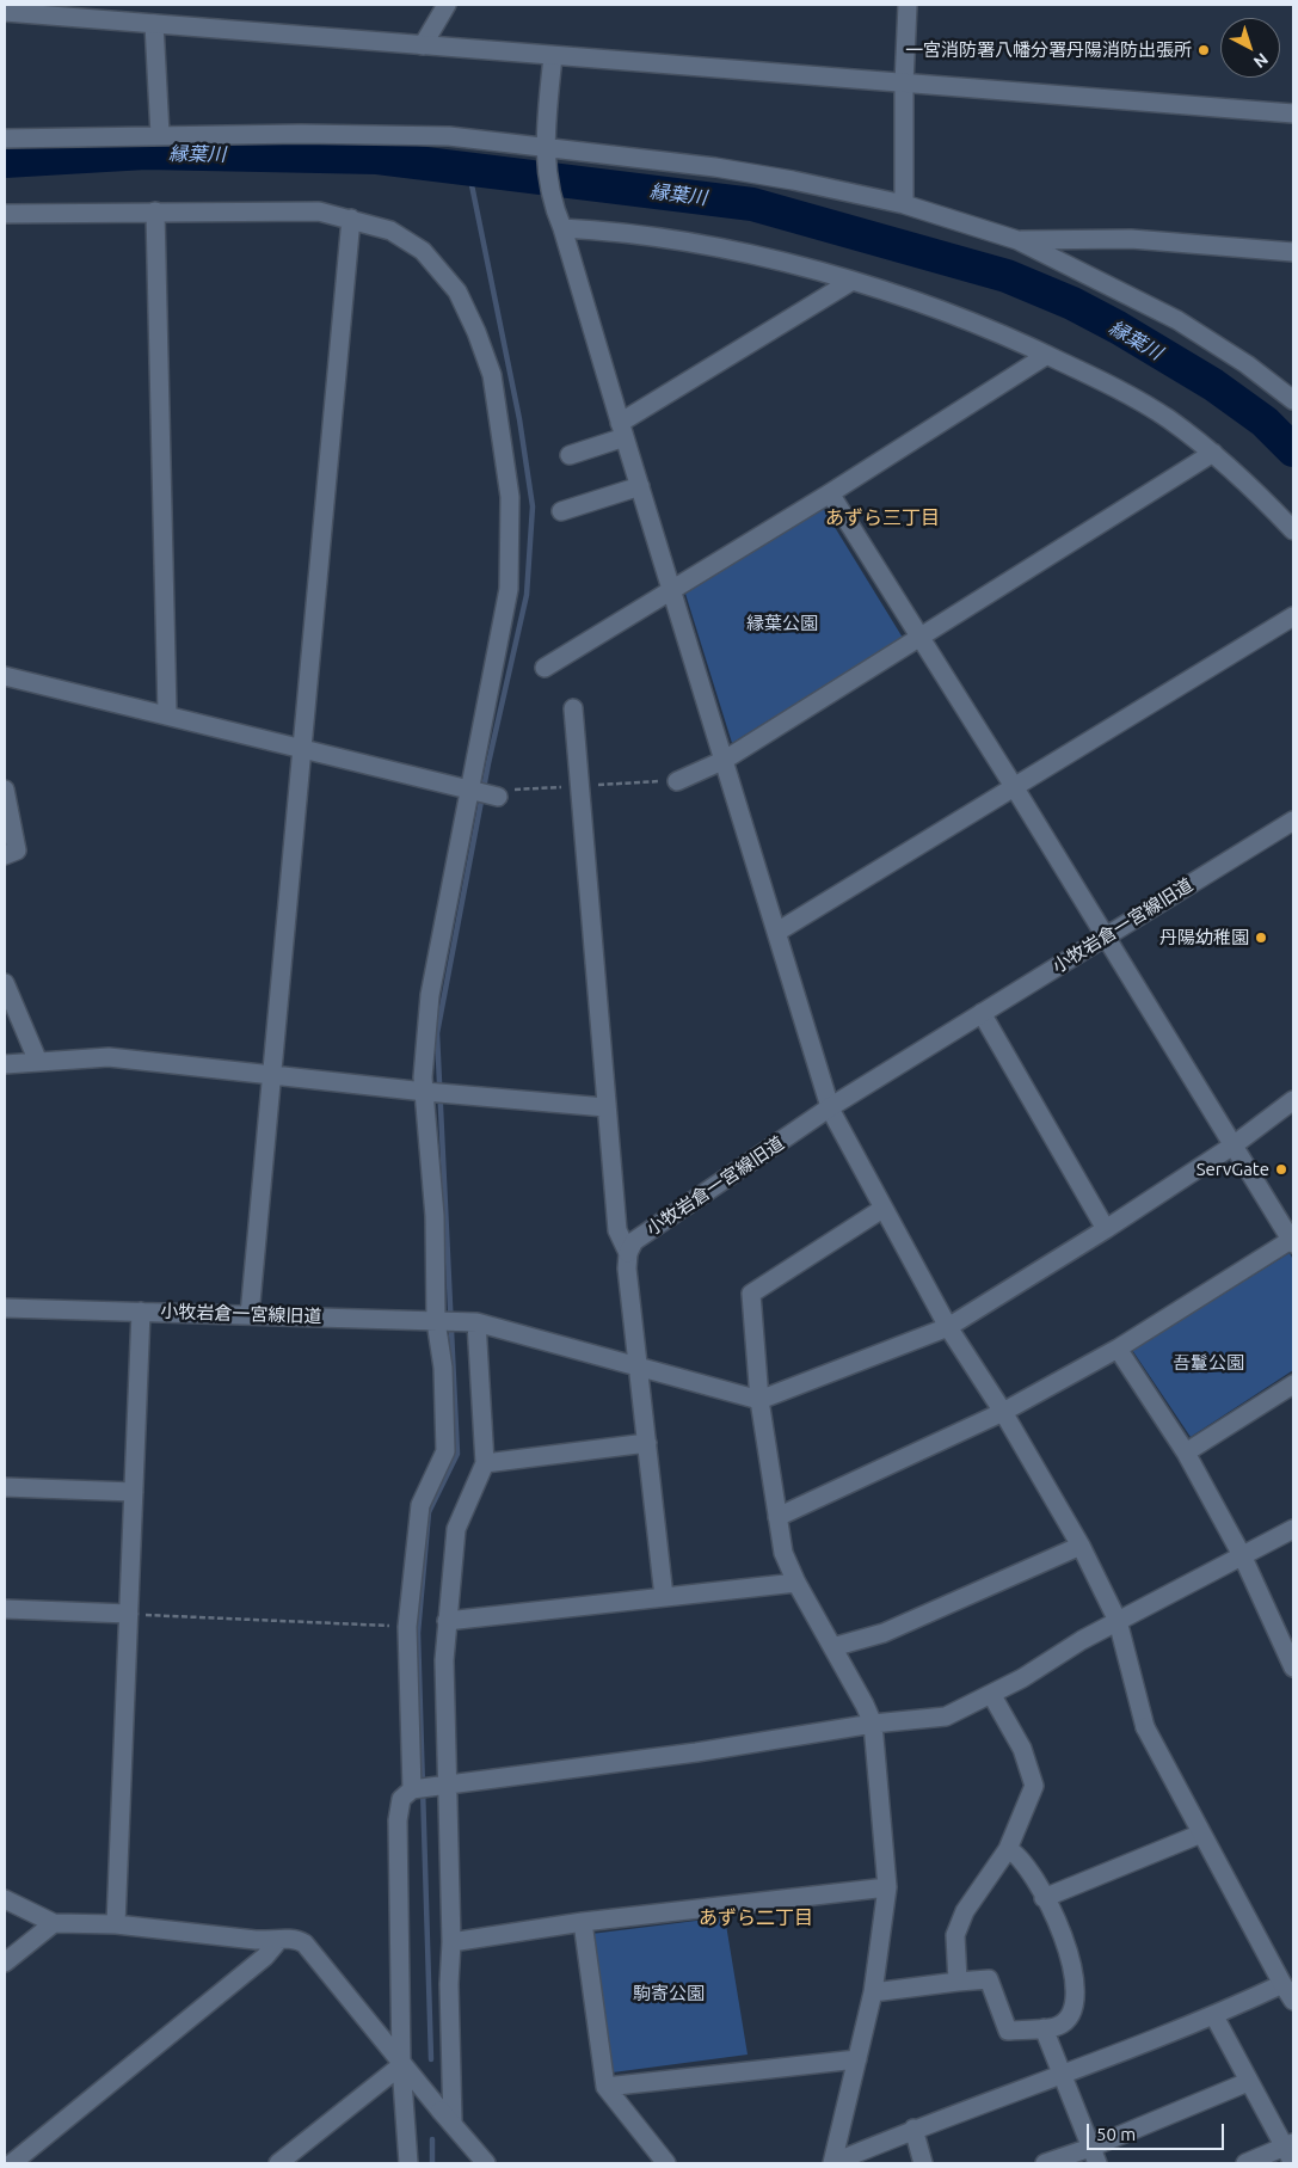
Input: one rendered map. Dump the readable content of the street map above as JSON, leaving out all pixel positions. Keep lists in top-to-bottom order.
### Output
{
  "streets": {
    "street": ["小牧岩倉一宮線旧道"]
  },
  "districts": ["あずら三丁目", "あずら二丁目"],
  "water": ["縁葉川"],
  "parks": ["縁葉公園", "吾鬘公園", "駒寄公園"],
  "places": ["一宮消防署八幡分署丹陽消防出張所", "丹陽幼稚園", "ServGate"],
  "scale_bar": "50 m",
  "north": "bottom right"
}
